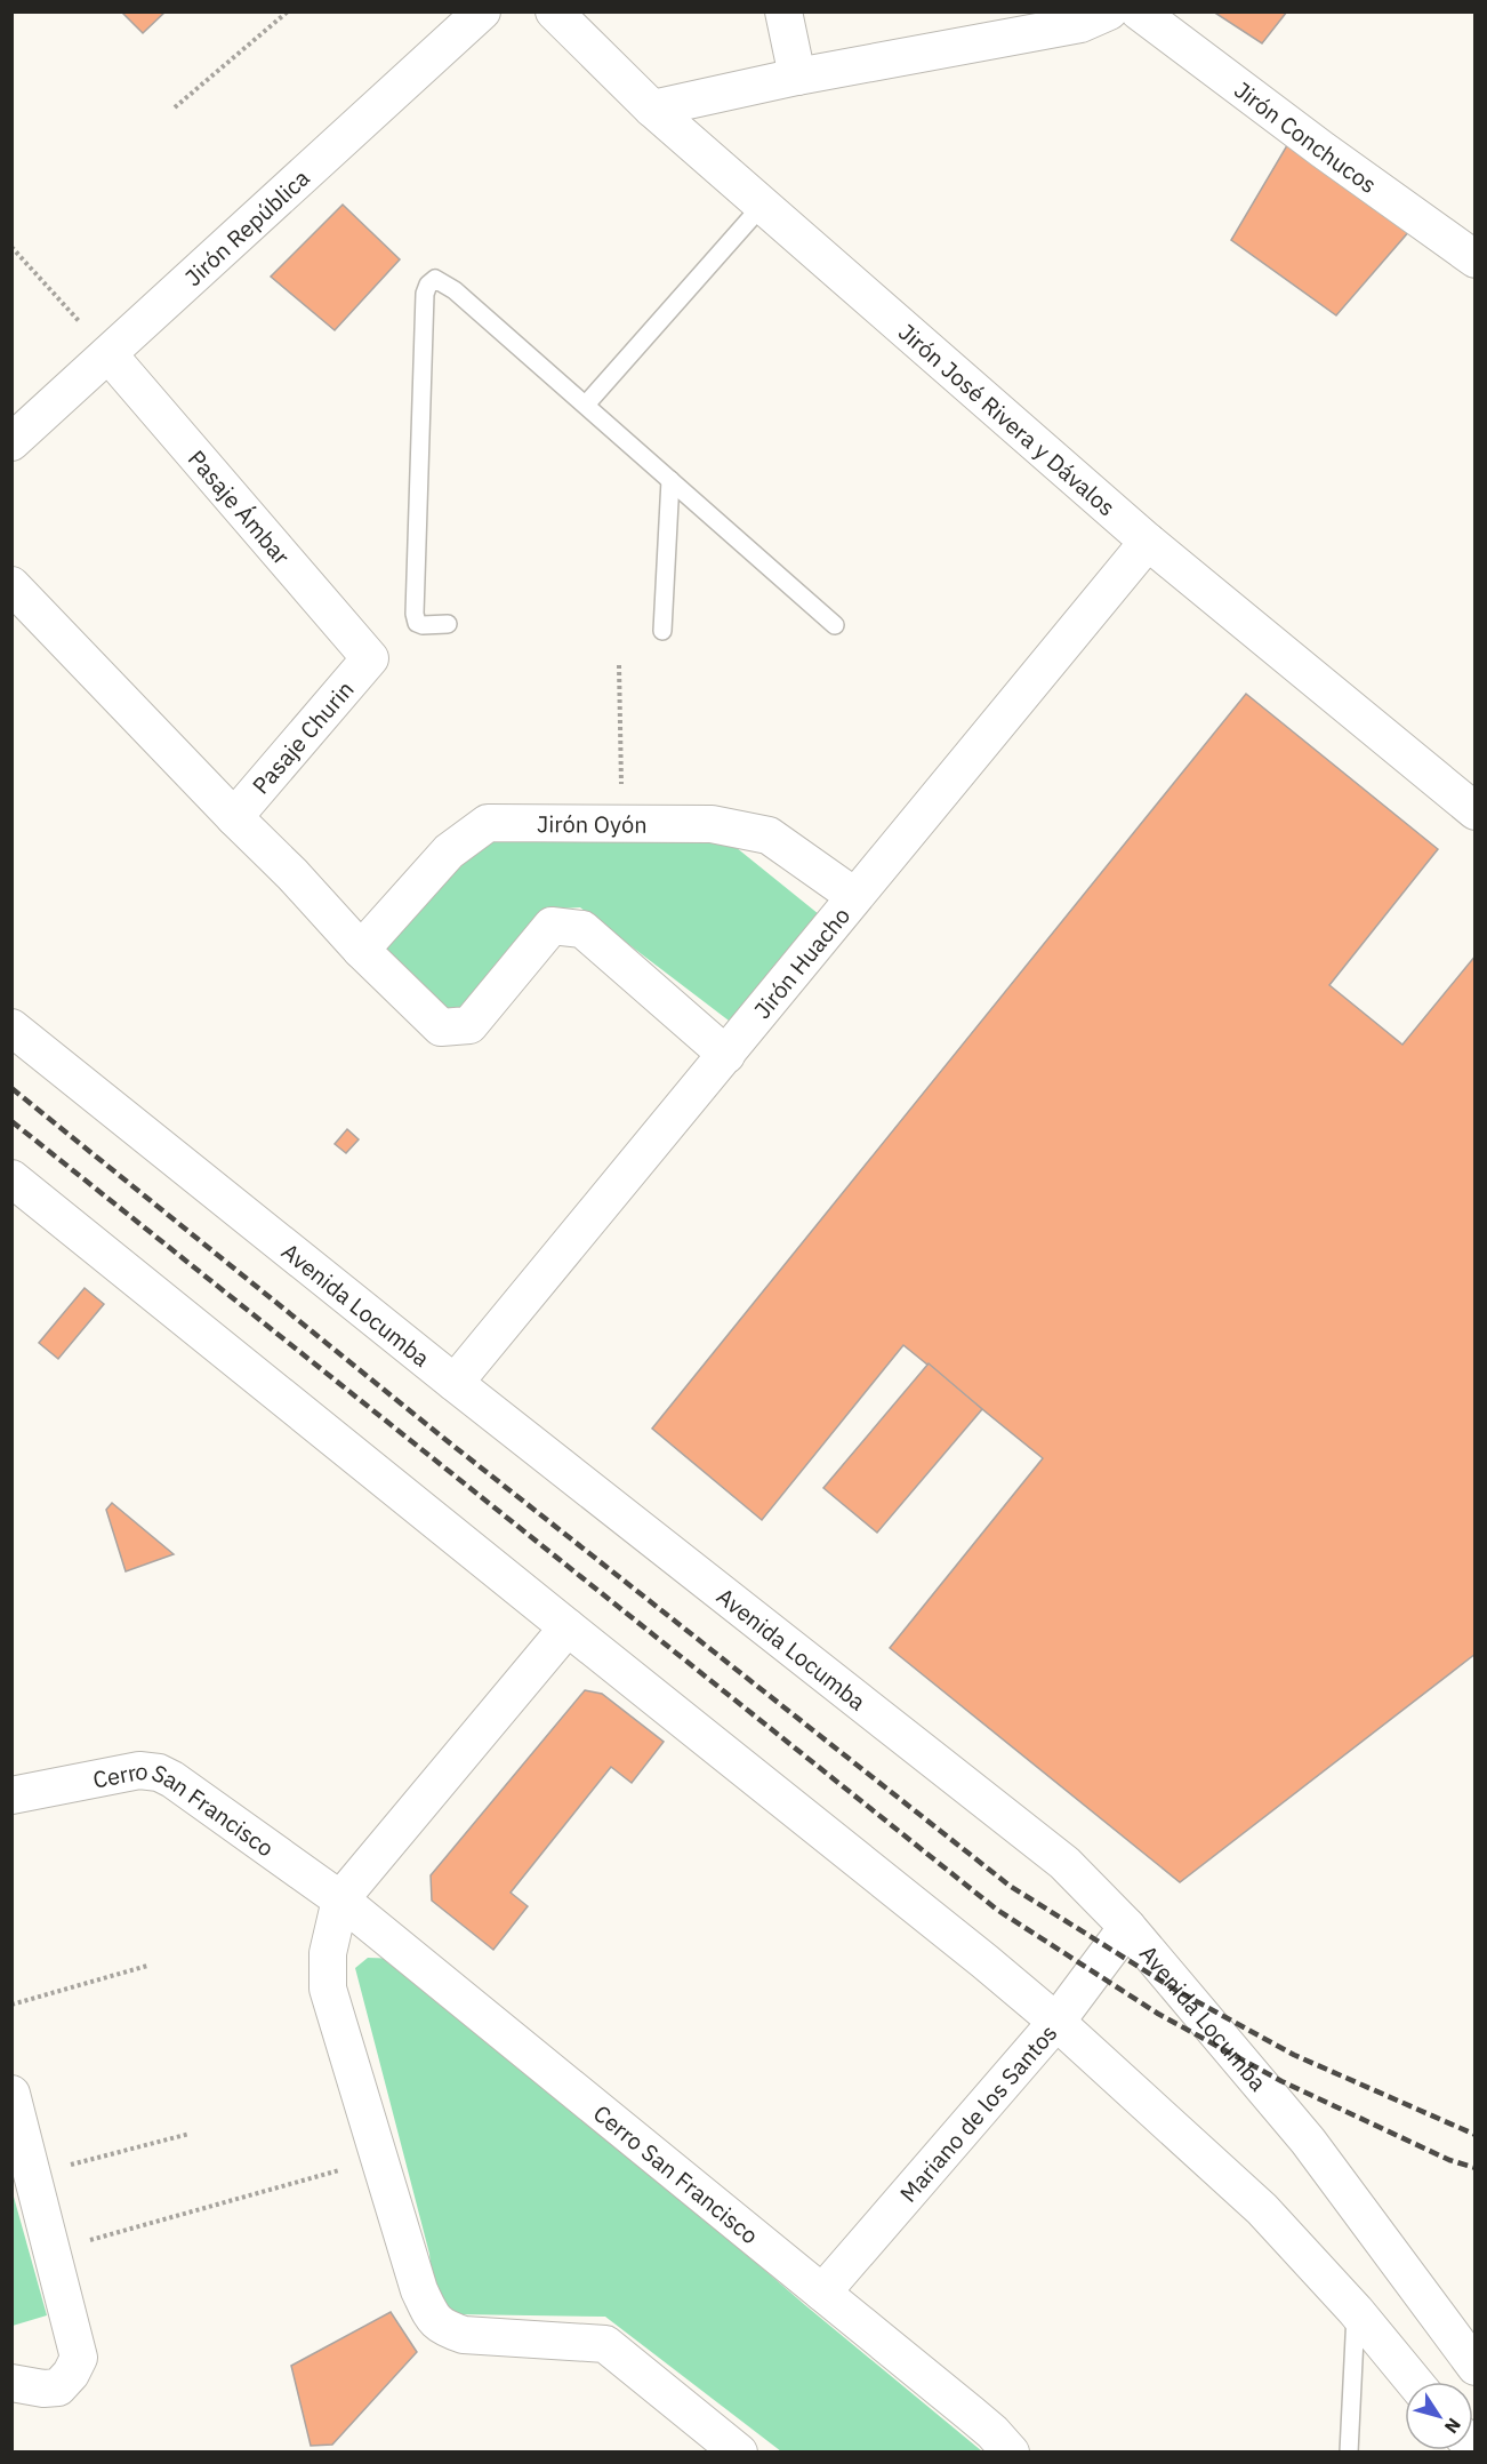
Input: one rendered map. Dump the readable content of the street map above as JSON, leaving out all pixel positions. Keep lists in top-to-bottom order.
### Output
{
  "streets": {
    "street": [
      "Jirón Conchucos",
      "Jirón República",
      "Jirón José Rivera y Dávalos",
      "Pasaje Ámbar",
      "Pasaje Churin",
      "Jirón Oyón",
      "Jirón Huacho",
      "Avenida Locumba",
      "Cerro San Francisco",
      "Mariano de los Santos"
    ]
  },
  "crossings": [
    ["Jirón República", "Pasaje Ámbar"],
    ["Jirón José Rivera y Dávalos", "Jirón Huacho"],
    ["Pasaje Ámbar", "Pasaje Churin"],
    ["Jirón Oyón", "Jirón Huacho"],
    ["Jirón Huacho", "Avenida Locumba"],
    ["Avenida Locumba", "Mariano de los Santos"],
    ["Cerro San Francisco", "Mariano de los Santos"]
  ],
  "north": "bottom right"
}
